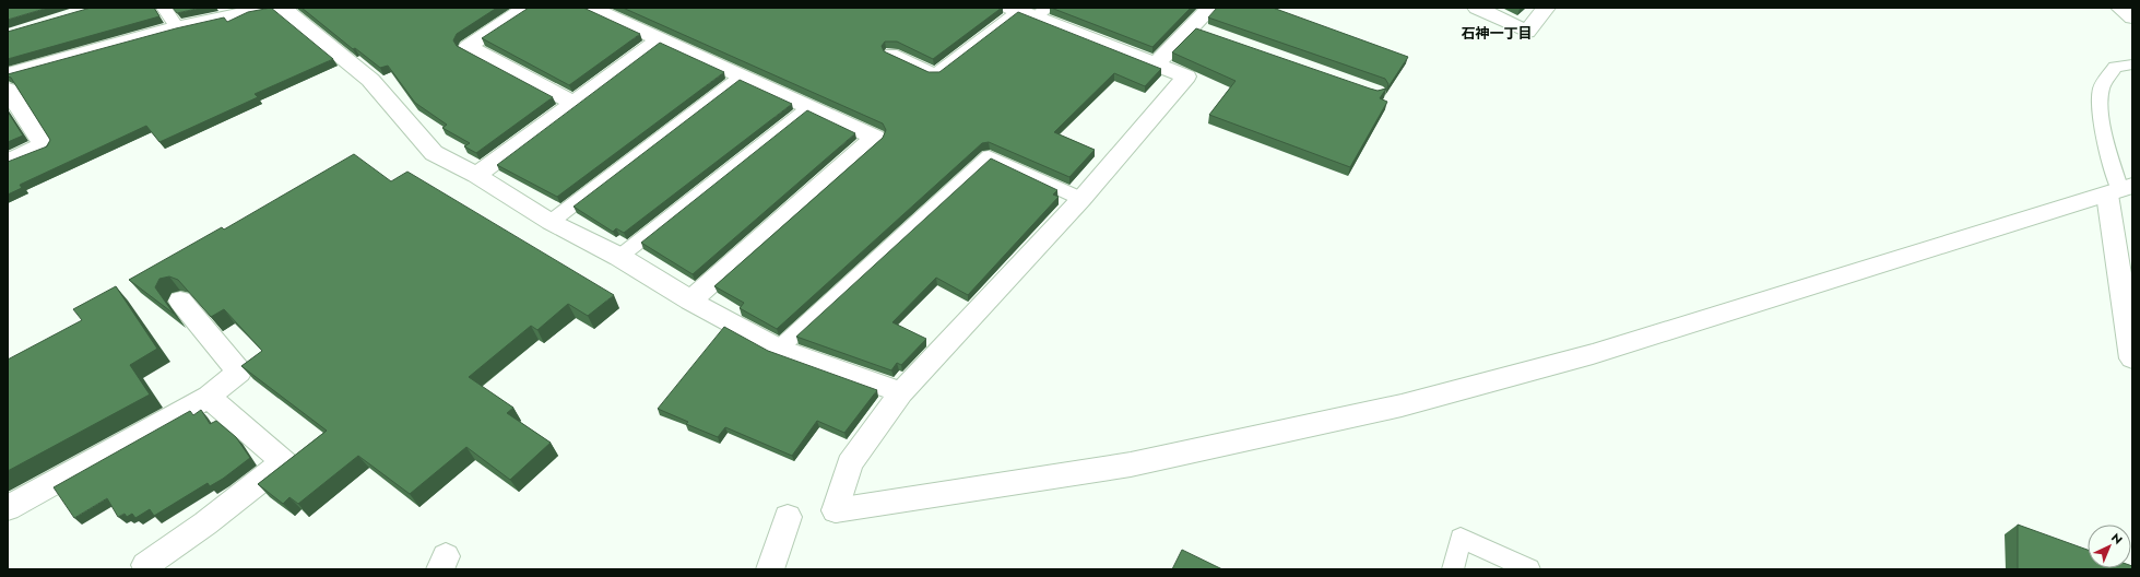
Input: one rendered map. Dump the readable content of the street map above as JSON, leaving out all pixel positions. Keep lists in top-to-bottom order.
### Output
{
  "districts": ["石神一丁目"],
  "north": "top right"
}
